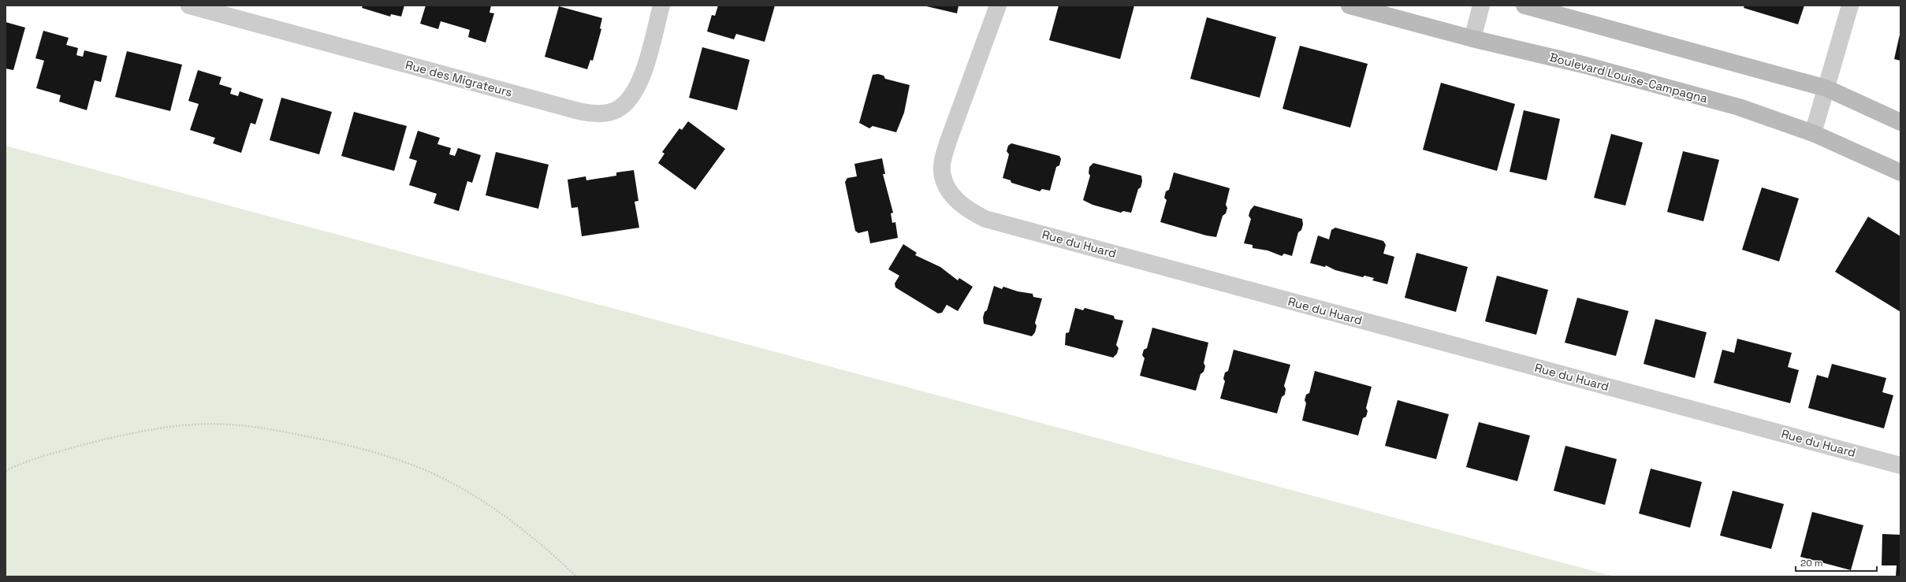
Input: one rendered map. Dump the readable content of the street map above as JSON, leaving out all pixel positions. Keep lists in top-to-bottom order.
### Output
{
  "streets": {
    "street": ["Boulevard Louise-Campagna", "Rue des Migrateurs", "Rue du Huard"]
  },
  "scale_bar": "20 m"
}
